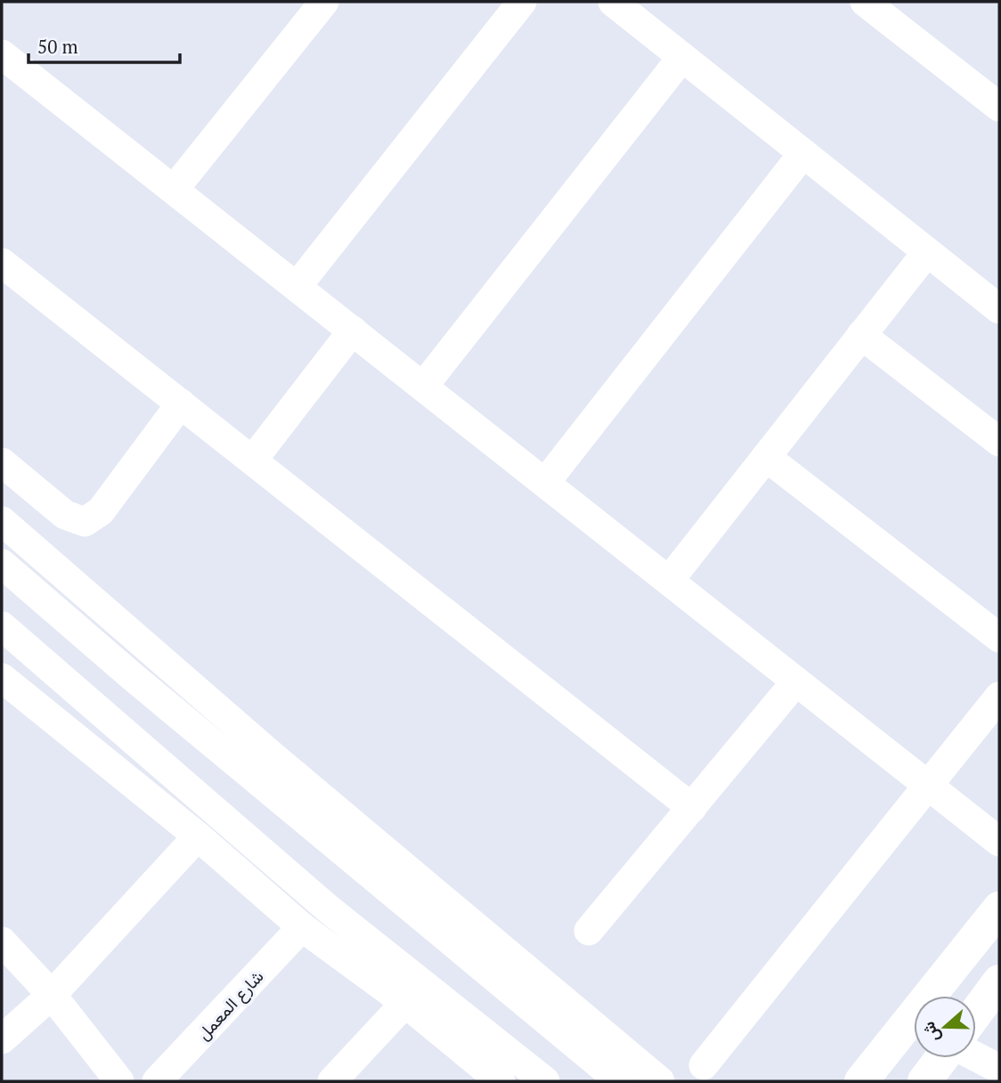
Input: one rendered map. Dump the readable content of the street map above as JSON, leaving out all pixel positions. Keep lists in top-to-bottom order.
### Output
{
  "streets": {
    "street": ["شارع المعمل"]
  },
  "scale_bar": "50 m",
  "north": "left"
}
